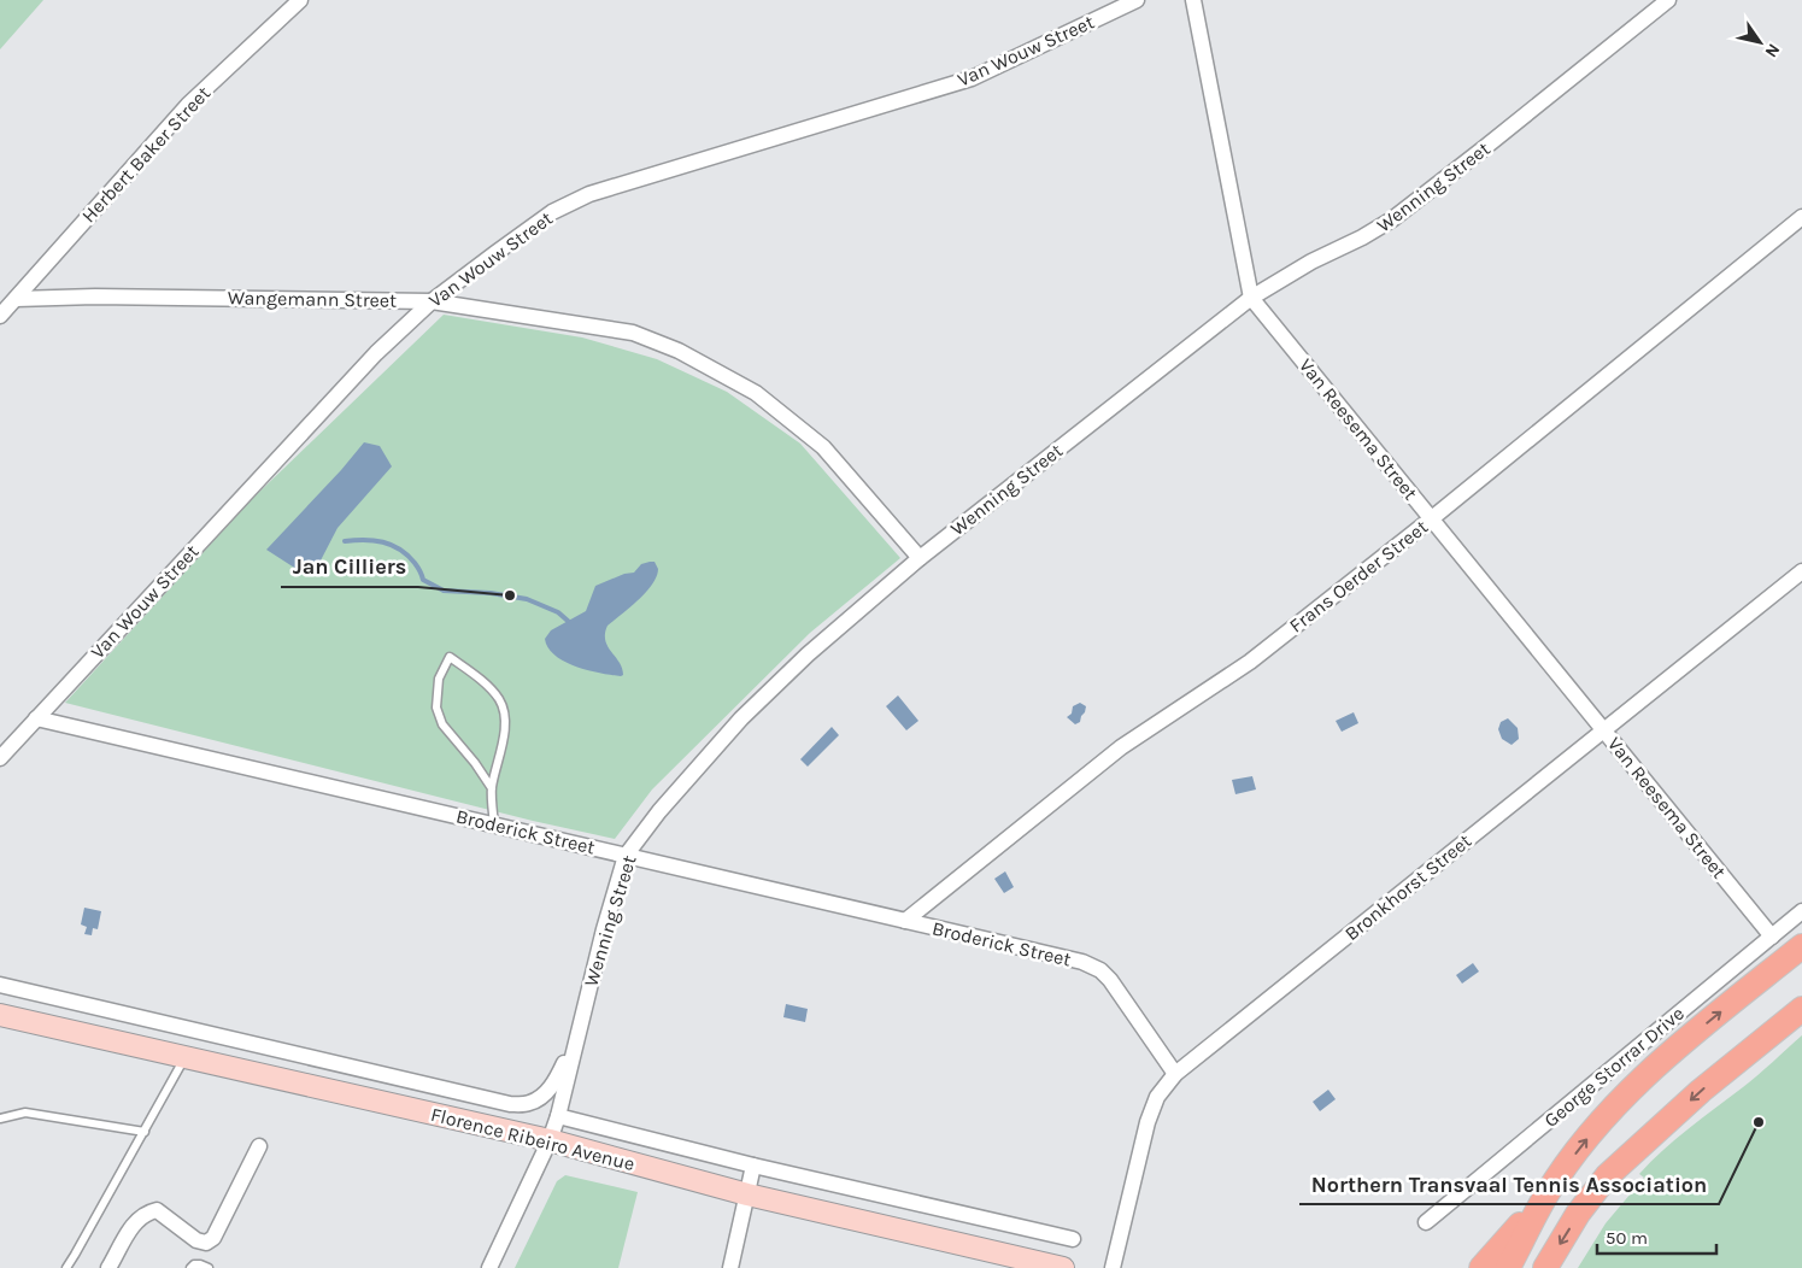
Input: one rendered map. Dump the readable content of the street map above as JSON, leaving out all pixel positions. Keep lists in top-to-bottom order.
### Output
{
  "streets": {
    "main road": ["George Storrar Drive", "Florence Ribeiro Avenue"],
    "street": [
      "Van Wouw Street",
      "Herbert Baker Street",
      "Wenning Street",
      "Wangemann Street",
      "Van Reesema Street",
      "Frans Oerder Street",
      "Broderick Street",
      "Bronkhorst Street"
    ]
  },
  "crossings": [
    ["Van Wouw Street", "Wangemann Street"],
    ["Van Wouw Street", "Broderick Street"],
    ["Herbert Baker Street", "Wangemann Street"],
    ["Wenning Street", "Wangemann Street"],
    ["Wenning Street", "Van Reesema Street"],
    ["Wenning Street", "Broderick Street"],
    ["Wenning Street", "Florence Ribeiro Avenue"],
    ["Van Reesema Street", "Frans Oerder Street"],
    ["Van Reesema Street", "Bronkhorst Street"],
    ["Van Reesema Street", "George Storrar Drive"],
    ["Frans Oerder Street", "Broderick Street"],
    ["Broderick Street", "Bronkhorst Street"]
  ],
  "places": ["Jan Cilliers", "Northern Transvaal Tennis Association"],
  "scale_bar": "50 m",
  "north": "bottom right"
}
